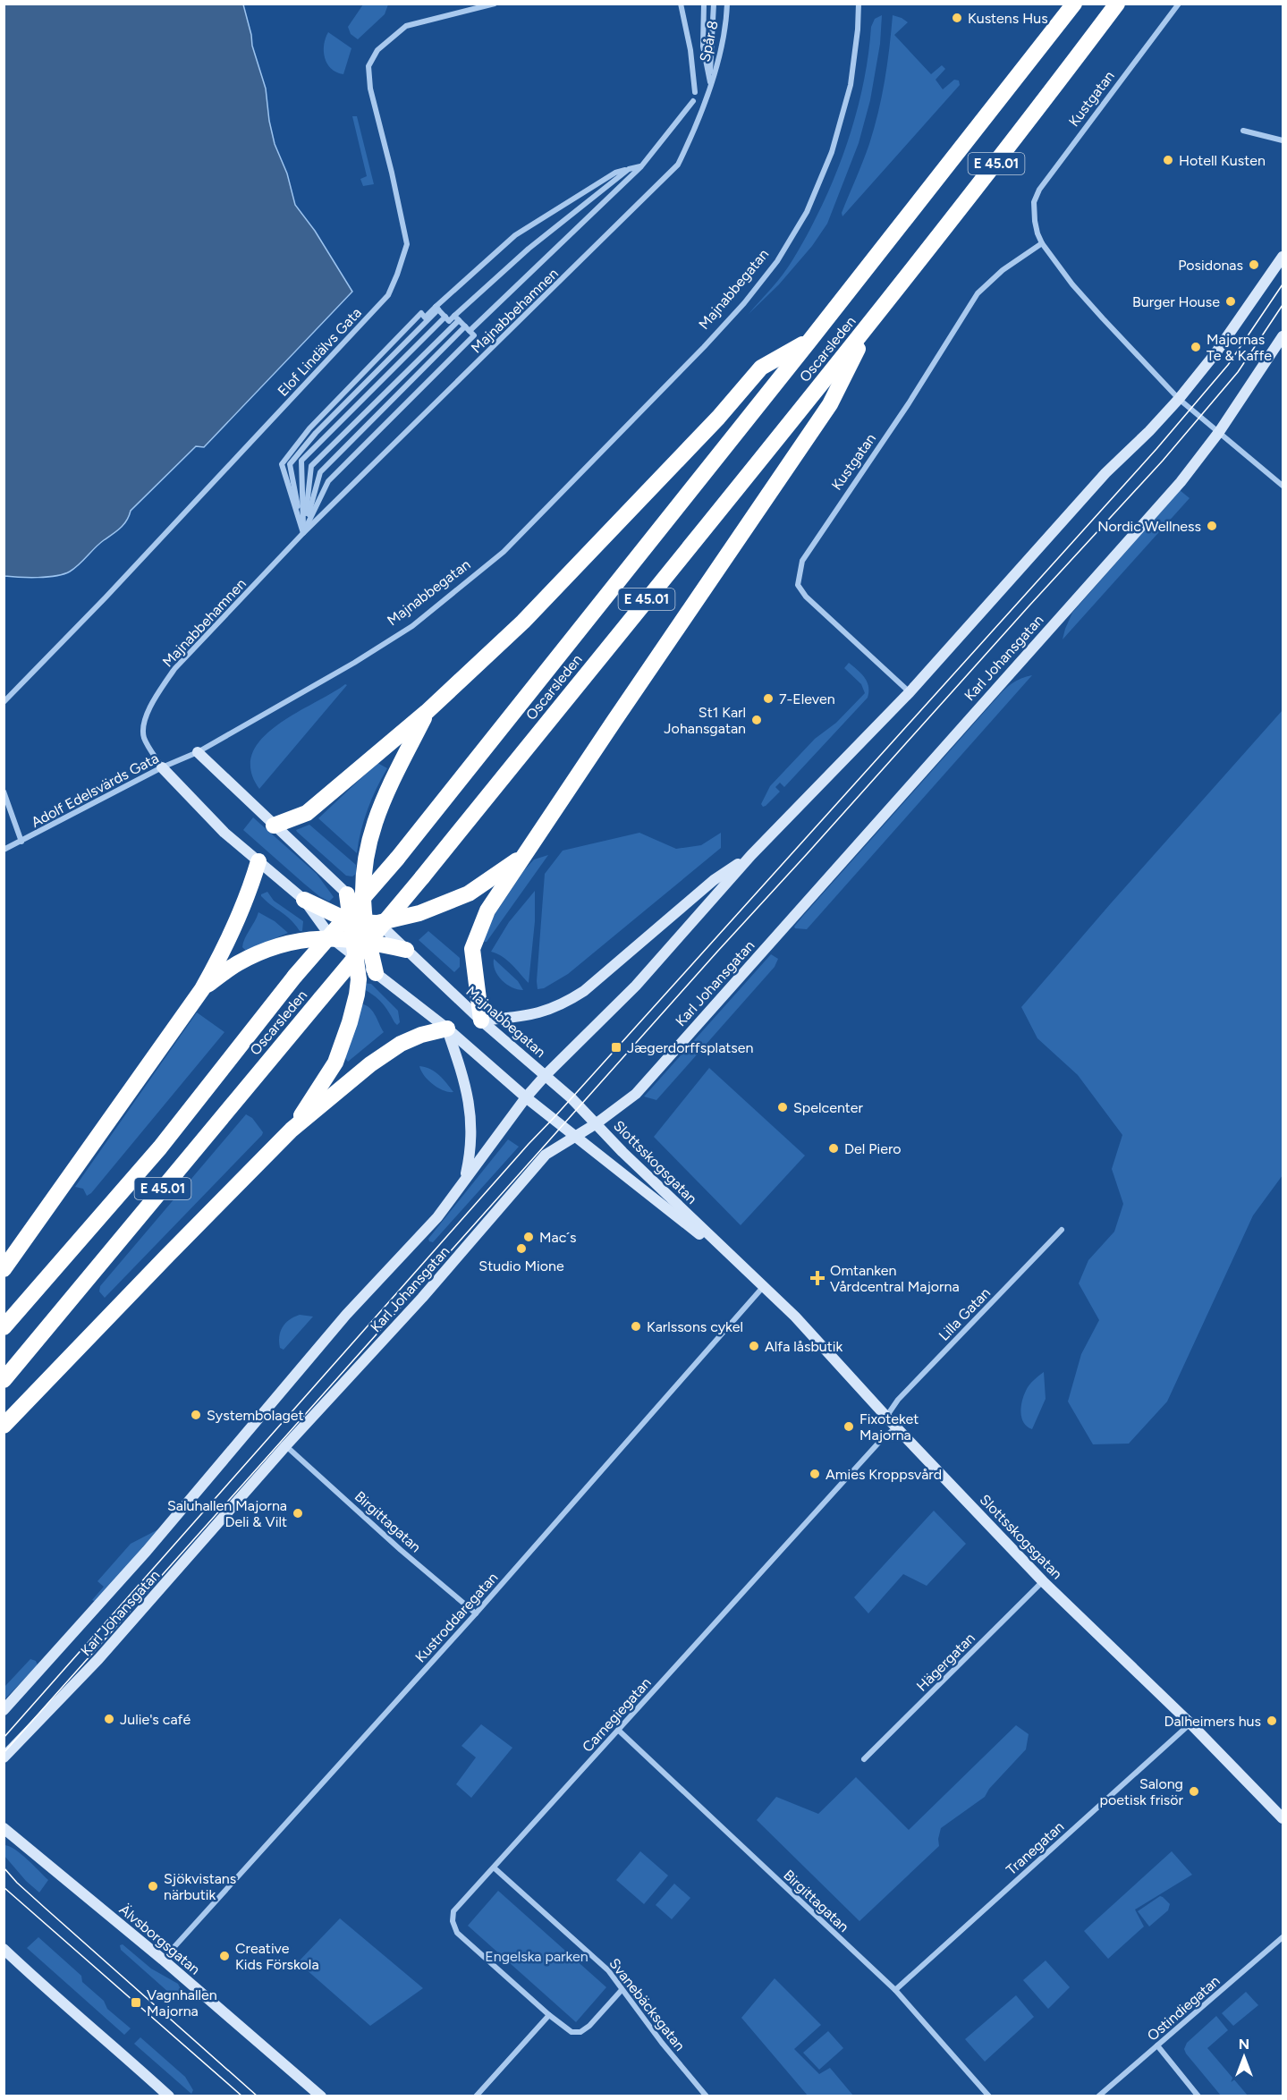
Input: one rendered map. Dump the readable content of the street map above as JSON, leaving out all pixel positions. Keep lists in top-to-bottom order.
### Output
{
  "streets": {
    "highway": ["E 45.01", "Oscarsleden"],
    "street": [
      "Spår 8",
      "Kustgatan",
      "Majnabbegatan",
      "Majnabbehamnen",
      "Elof Lindälvs Gata",
      "Karl Johansgatan",
      "Adolf Edelsvärds Gata",
      "Slottsskogsgatan",
      "Lilla Gatan",
      "Birgittagatan",
      "Kustroddaregatan",
      "Hägergatan",
      "Carnegiegatan",
      "Tranegatan",
      "Älvsborgsgatan",
      "Svanebäcksgatan",
      "Ostindiegatan"
    ]
  },
  "crossings": [
    ["Spår 8", "Majnabbehamnen"],
    ["Kustgatan", "Karl Johansgatan"],
    ["Majnabbegatan", "Karl Johansgatan"],
    ["Majnabbegatan", "Adolf Edelsvärds Gata"],
    ["Majnabbegatan", "Slottsskogsgatan"],
    ["Majnabbehamnen", "Adolf Edelsvärds Gata"],
    ["Karl Johansgatan", "Slottsskogsgatan"],
    ["Karl Johansgatan", "Birgittagatan"],
    ["Slottsskogsgatan", "Lilla Gatan"],
    ["Slottsskogsgatan", "Kustroddaregatan"],
    ["Slottsskogsgatan", "Hägergatan"],
    ["Slottsskogsgatan", "Carnegiegatan"],
    ["Slottsskogsgatan", "Tranegatan"],
    ["Birgittagatan", "Kustroddaregatan"],
    ["Birgittagatan", "Carnegiegatan"],
    ["Birgittagatan", "Tranegatan"],
    ["Kustroddaregatan", "Älvsborgsgatan"],
    ["Carnegiegatan", "Svanebäcksgatan"]
  ],
  "parks": ["Engelska parken"],
  "places": {
    "other": [
      "Kustens Hus",
      "Hotell Kusten",
      "Posidonas",
      "Burger House",
      "Majornas Te & Kaffe",
      "Nordic Wellness",
      "7-Eleven",
      "St1 Karl Johansgatan",
      "Spelcenter",
      "Del Piero",
      "Mac´s",
      "Studio Mione",
      "Karlssons cykel",
      "Alfa låsbutik",
      "Systembolaget",
      "Fixoteket Majorna",
      "Amies Kroppsvård",
      "Saluhallen Majorna Deli & Vilt",
      "Julie's café",
      "Dalheimers hus",
      "Salong poetisk frisör",
      "Sjökvistans närbutik",
      "Creative Kids Förskola"
    ],
    "transit": ["Jægerdorffsplatsen", "Vagnhallen Majorna"],
    "health": ["Omtanken Vårdcentral Majorna"]
  },
  "north": "top"
}
